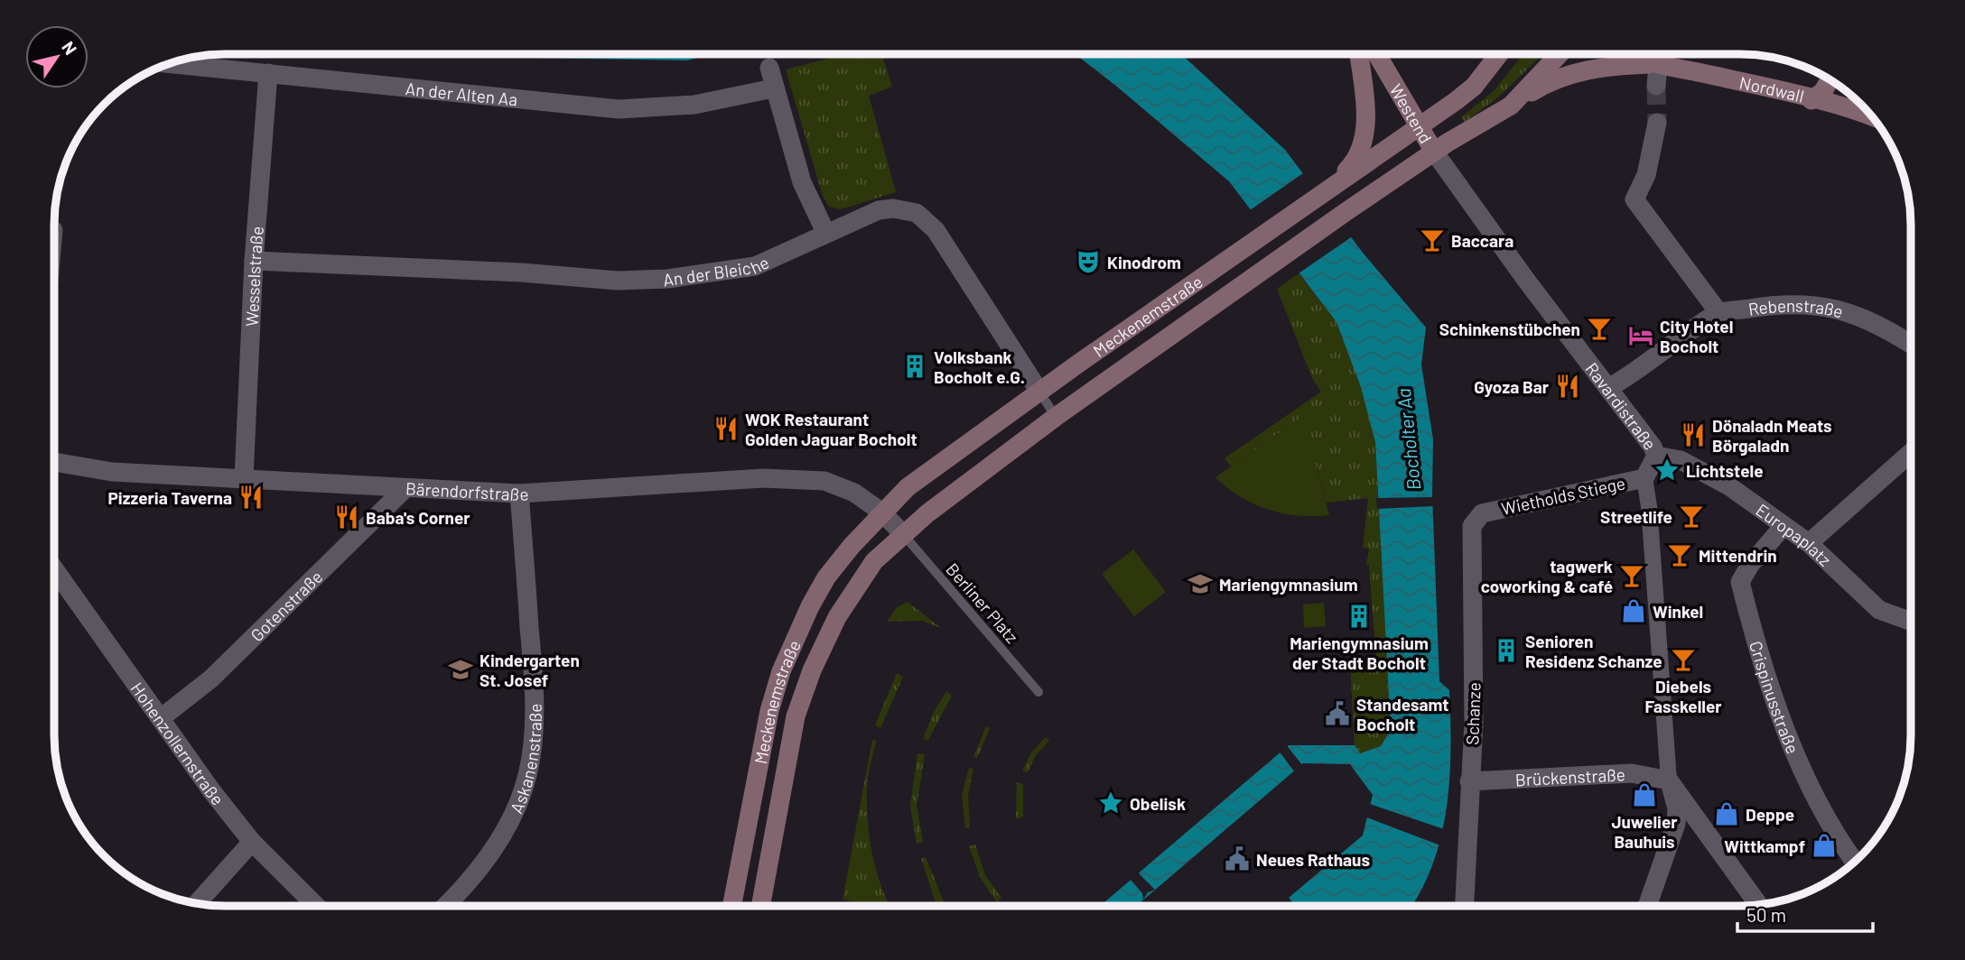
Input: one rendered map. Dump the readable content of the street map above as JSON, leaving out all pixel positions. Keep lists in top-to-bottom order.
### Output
{
  "streets": {
    "main road": ["Nordwall", "Westend", "Meckenemstraße"],
    "street": [
      "An der Alten Aa",
      "An der Bleiche",
      "Wesselstraße",
      "Rebenstraße",
      "Ravardistraße",
      "Bärendorfstraße",
      "Wietholds Stiege",
      "Europaplatz",
      "Gotenstraße",
      "Crispinusstraße",
      "Schanze",
      "Hohenzollernstraße",
      "Askanenstraße",
      "Brückenstraße"
    ],
    "lane": ["Berliner Platz"]
  },
  "crossings": [
    ["Nordwall", "Meckenemstraße"],
    ["An der Alten Aa", "Wesselstraße"],
    ["Westend", "Meckenemstraße"],
    ["Westend", "Ravardistraße"],
    ["An der Bleiche", "Wesselstraße"],
    ["An der Bleiche", "Meckenemstraße"],
    ["Wesselstraße", "Bärendorfstraße"],
    ["Rebenstraße", "Ravardistraße"],
    ["Meckenemstraße", "Ravardistraße"],
    ["Meckenemstraße", "Bärendorfstraße"],
    ["Meckenemstraße", "Berliner Platz"],
    ["Ravardistraße", "Wietholds Stiege"],
    ["Ravardistraße", "Europaplatz"],
    ["Ravardistraße", "Brückenstraße"],
    ["Bärendorfstraße", "Gotenstraße"],
    ["Bärendorfstraße", "Askanenstraße"],
    ["Wietholds Stiege", "Schanze"],
    ["Europaplatz", "Crispinusstraße"],
    ["Gotenstraße", "Hohenzollernstraße"],
    ["Schanze", "Brückenstraße"]
  ],
  "water": ["Bocholter Aa"],
  "places": {
    "bar": [
      "Baccara",
      "Schinkenstübchen",
      "Streetlife",
      "Mittendrin",
      "tagwerk coworking & café",
      "Diebels Fasskeller"
    ],
    "theatre": ["Kinodrom"],
    "hotel": ["City Hotel Bocholt"],
    "building": ["Volksbank Bocholt e.G.", "Mariengymnasium der Stadt Bocholt", "Senioren Residenz Schanze"],
    "restaurant": [
      "Gyoza Bar",
      "WOK Restaurant Golden Jaguar Bocholt",
      "Dönaladn Meats Börgaladn",
      "Pizzeria Taverna",
      "Baba's Corner"
    ],
    "place": ["Lichtstele", "Obelisk"],
    "school or university": ["Mariengymnasium", "Kindergarten St. Josef"],
    "shop": [
      "Winkel",
      "Juwelier Bauhuis",
      "Deppe",
      "Wittkampf"
    ],
    "public building": ["Standesamt Bocholt", "Neues Rathaus"]
  },
  "scale_bar": "50 m",
  "north": "top right"
}
